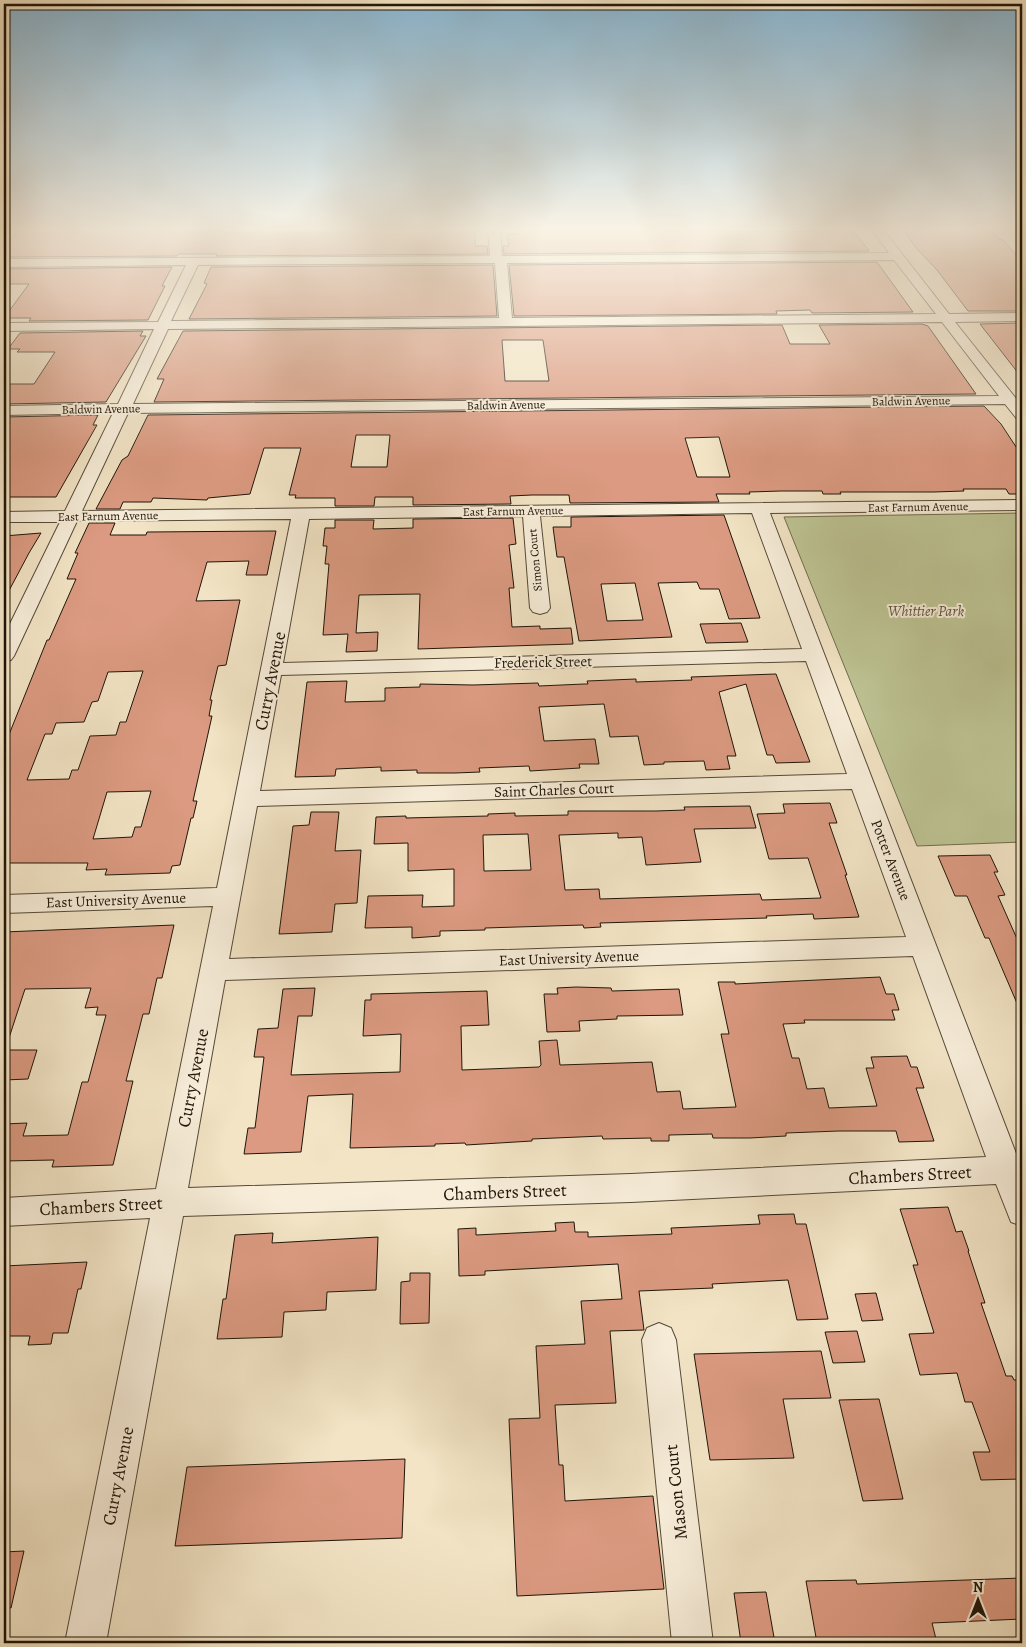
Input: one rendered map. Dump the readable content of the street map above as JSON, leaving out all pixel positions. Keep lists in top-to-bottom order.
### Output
{
  "streets": {
    "street": [
      "Baldwin Avenue",
      "East Farnum Avenue",
      "Simon Court",
      "Frederick Street",
      "Curry Avenue",
      "Saint Charles Court",
      "Potter Avenue",
      "East University Avenue",
      "Chambers Street",
      "Mason Court"
    ]
  },
  "crossings": [
    ["East Farnum Avenue", "Simon Court"],
    ["East Farnum Avenue", "Curry Avenue"],
    ["East Farnum Avenue", "Potter Avenue"],
    ["Frederick Street", "Curry Avenue"],
    ["Frederick Street", "Potter Avenue"],
    ["Curry Avenue", "Saint Charles Court"],
    ["Curry Avenue", "East University Avenue"],
    ["Curry Avenue", "Chambers Street"],
    ["Saint Charles Court", "Potter Avenue"],
    ["Potter Avenue", "East University Avenue"],
    ["Potter Avenue", "Chambers Street"]
  ],
  "parks": ["Whittier Park"],
  "north": "top"
}
